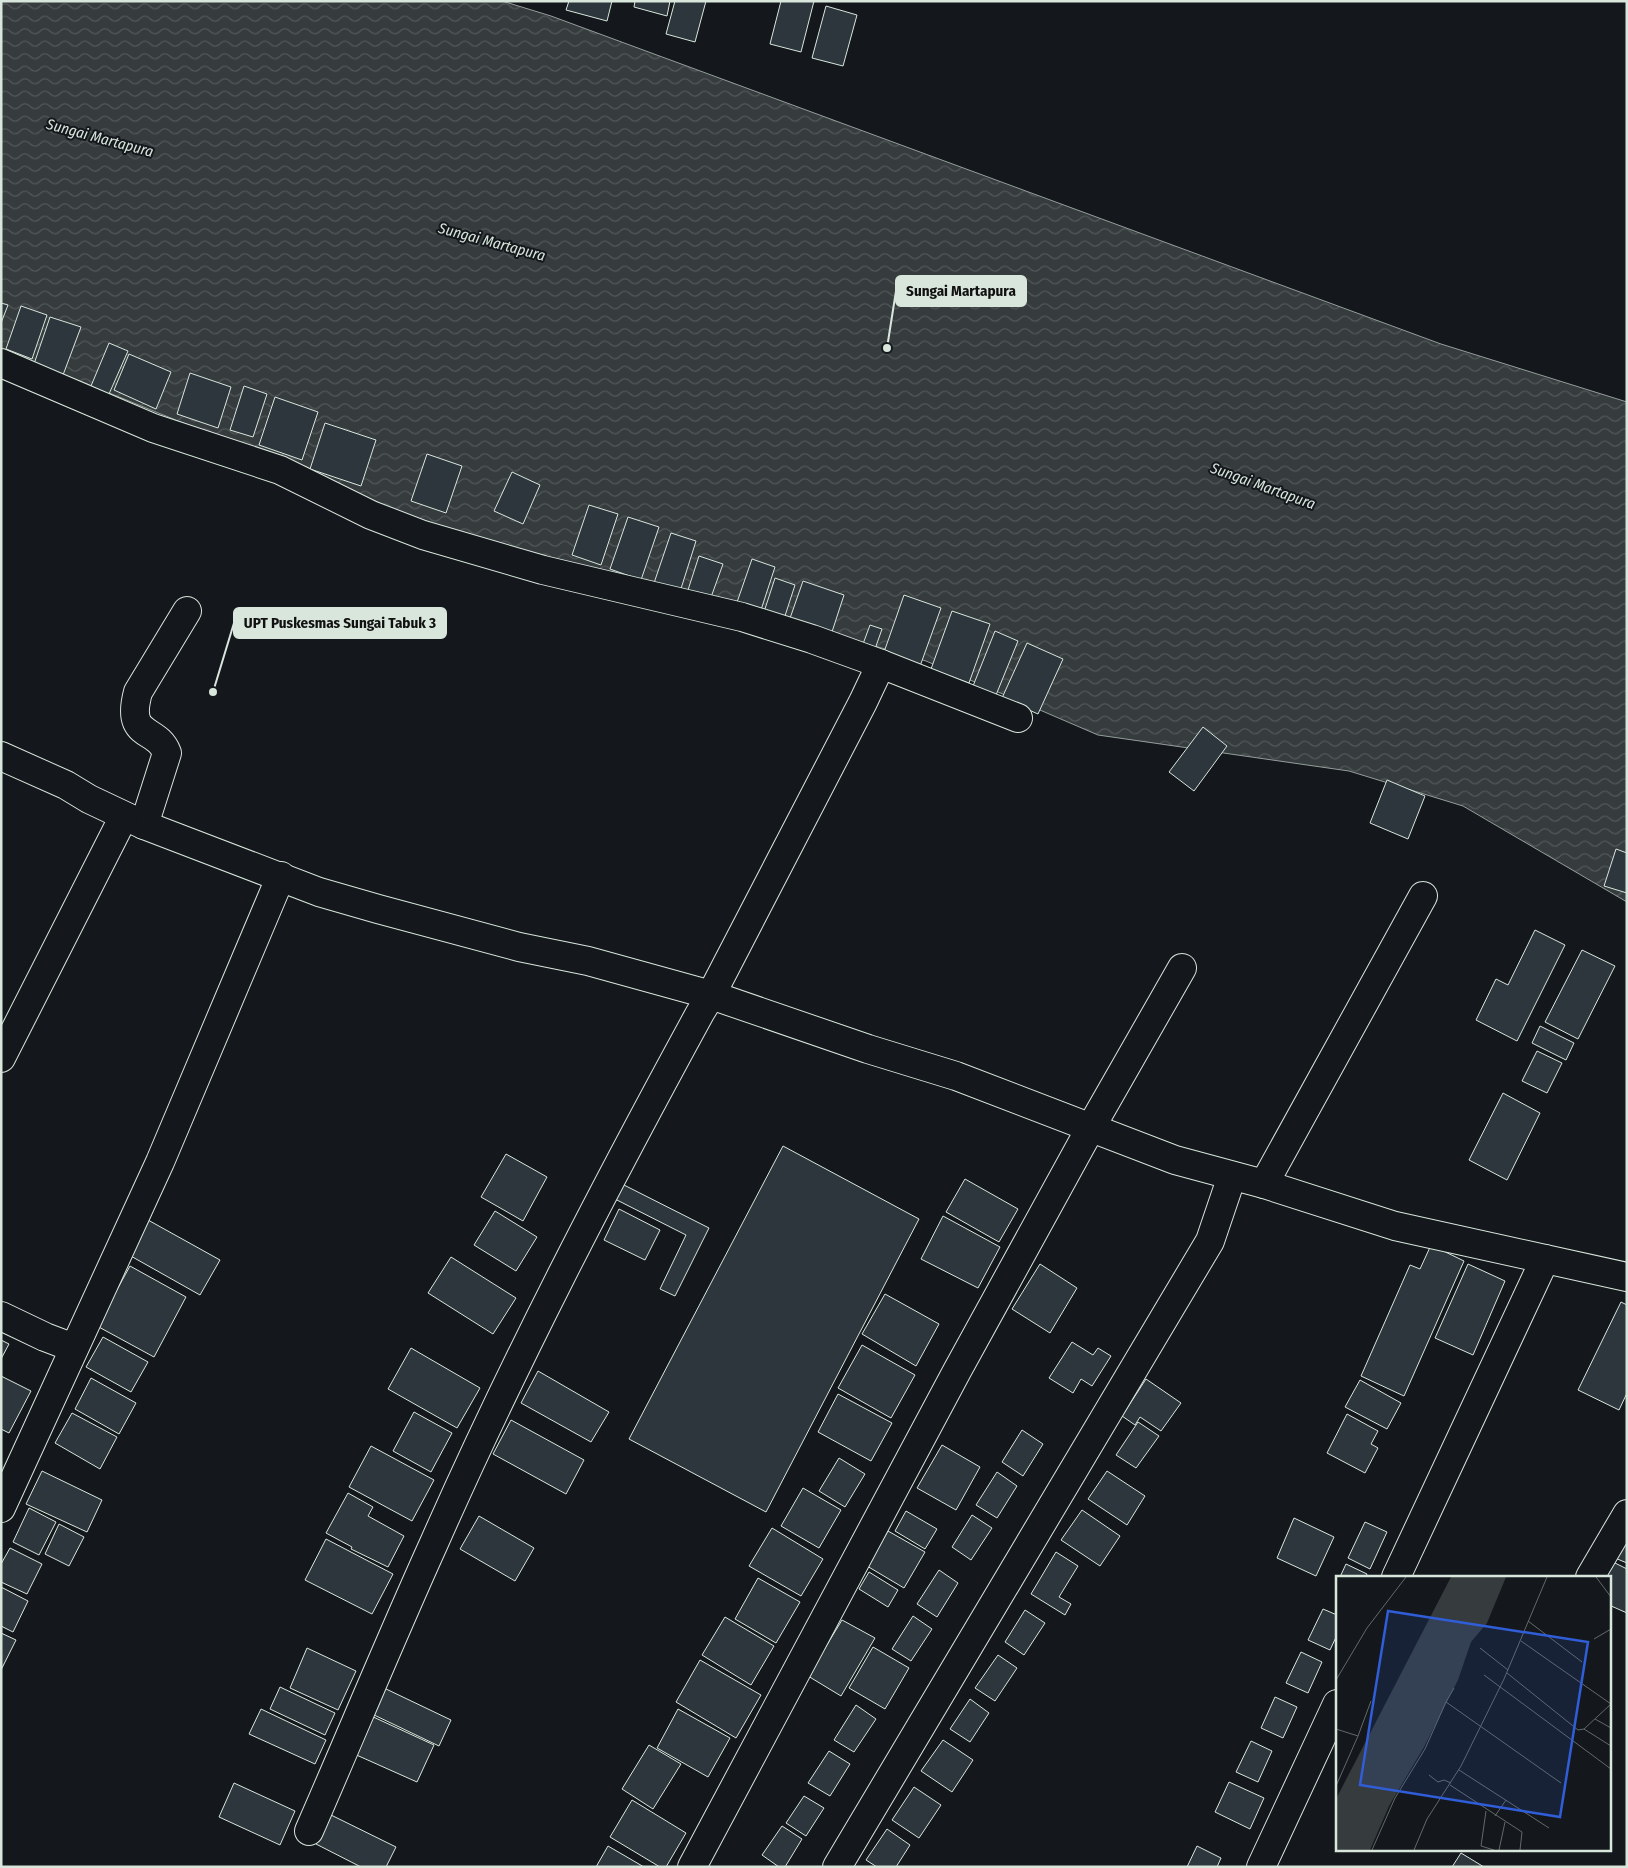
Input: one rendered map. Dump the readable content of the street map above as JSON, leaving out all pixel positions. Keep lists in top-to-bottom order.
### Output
{
  "water": ["Sungai Martapura"],
  "places": ["Sungai Martapura", "UPT Puskesmas Sungai Tabuk 3"]
}
